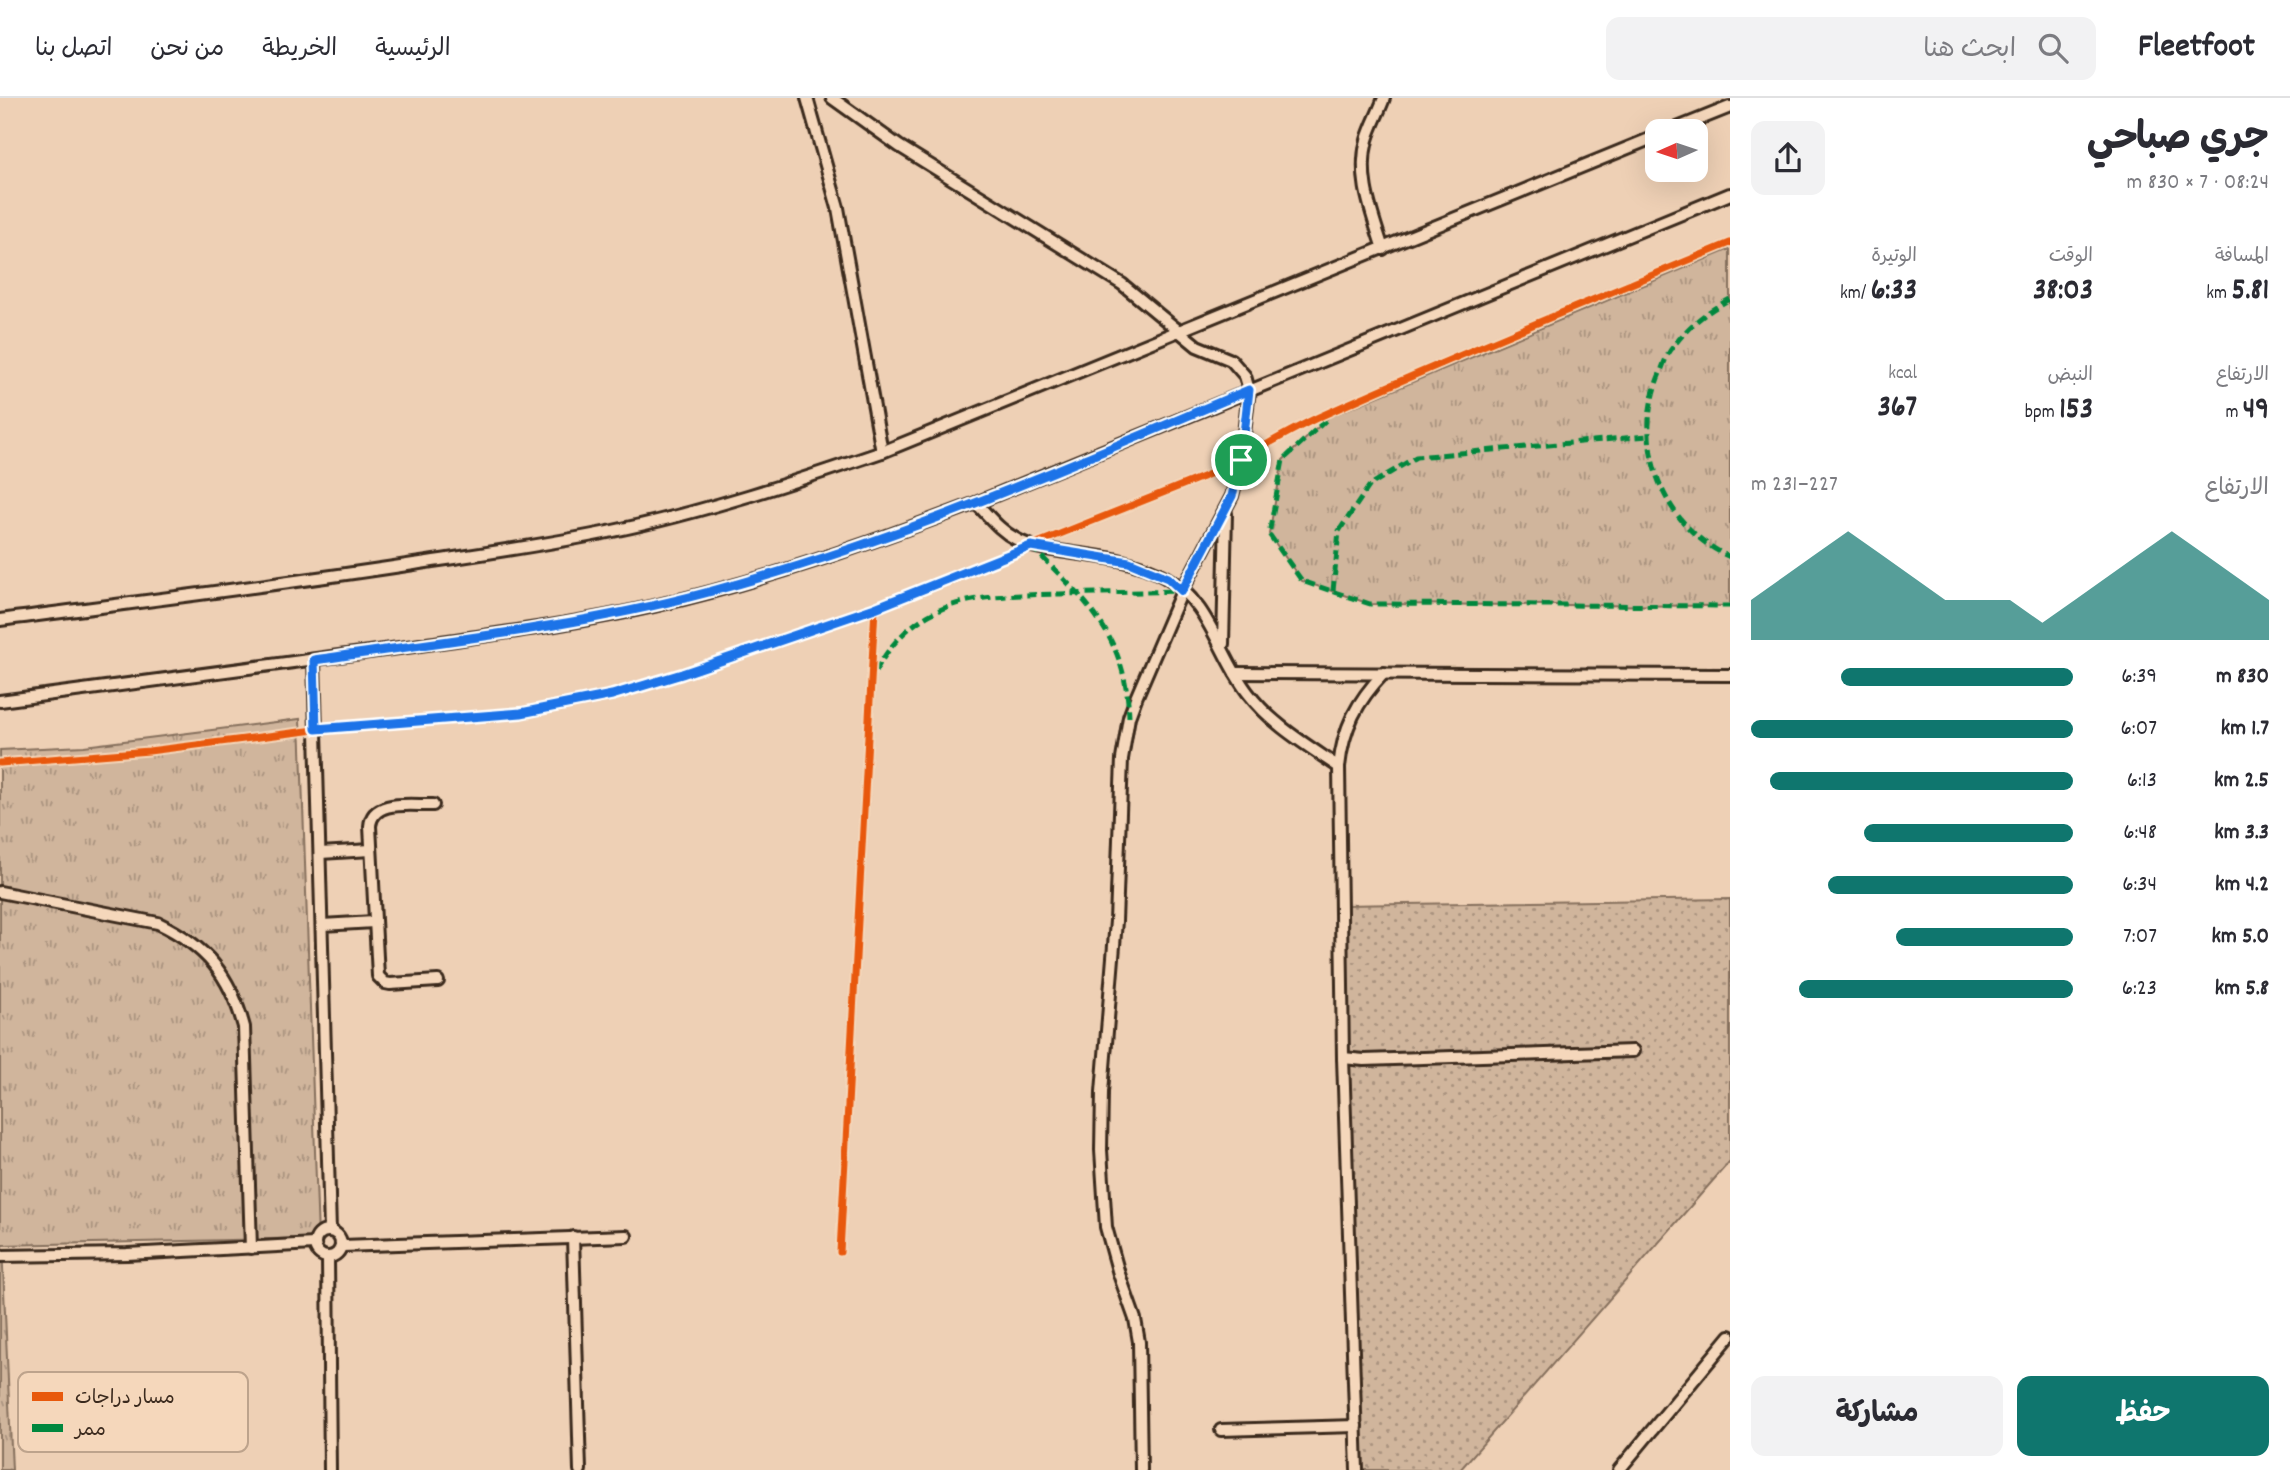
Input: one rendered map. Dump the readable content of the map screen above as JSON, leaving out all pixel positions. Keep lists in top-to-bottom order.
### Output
{
  "legend": ["مسار دراجات", "ممر"],
  "north": "left",
  "page": {
    "header": "Fleetfoot",
    "search": "ابحث هنا",
    "nav": [
      "الرئيسية",
      "الخريطة",
      "من نحن",
      "اتصل بنا"
    ],
    "heading": ["جري صباحي", "08:24 · 7 × 830 m"],
    "stats": [
      ["المسافة", "5.81 km"],
      ["الوقت", "38:03"],
      ["الوتيرة", "6:33 /km"],
      ["الارتفاع", "49 m"],
      ["النبض", "153 bpm"],
      ["kcal", "367"]
    ],
    "chart": ["الارتفاع", "227–231 m"],
    "list": [
      {
        "name": "830 m",
        "note": "6:39"
      },
      {
        "name": "1.7 km",
        "note": "6:07"
      },
      {
        "name": "2.5 km",
        "note": "6:13"
      },
      {
        "name": "3.3 km",
        "note": "6:48"
      },
      {
        "name": "4.2 km",
        "note": "6:34"
      },
      {
        "name": "5.0 km",
        "note": "7:07"
      },
      {
        "name": "5.8 km",
        "note": "6:23"
      }
    ],
    "buttons": ["حفظ", "مشاركة"]
  }
}
